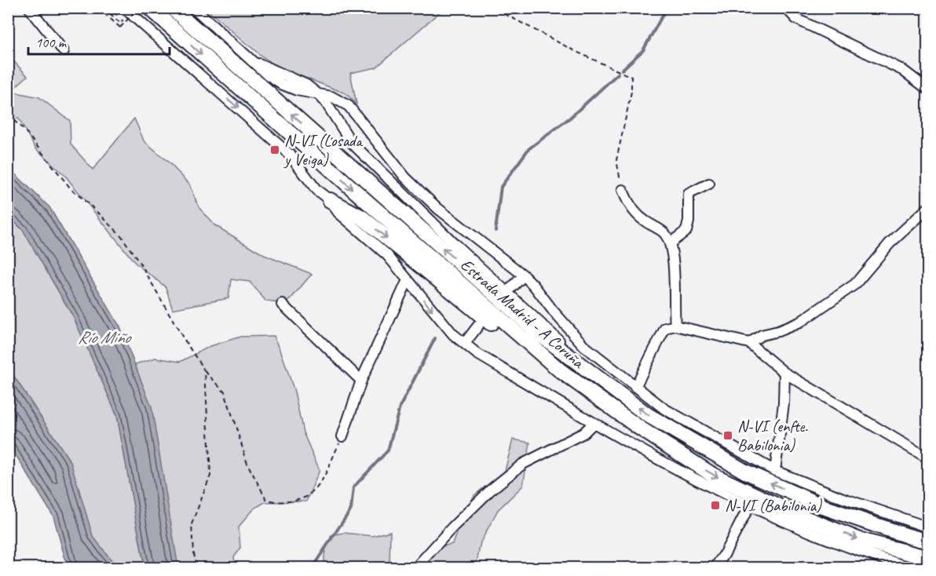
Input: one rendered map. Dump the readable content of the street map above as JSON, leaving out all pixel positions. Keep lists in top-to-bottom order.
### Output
{
  "streets": {
    "highway": ["Estrada Madrid - A Coruña"]
  },
  "water": ["Río Miño"],
  "places": {
    "transit": ["N-VI (Losada y Veiga)", "N-VI (enfte. Babilonia)", "N-VI (Babilonia)"]
  },
  "scale_bar": "100 m"
}
